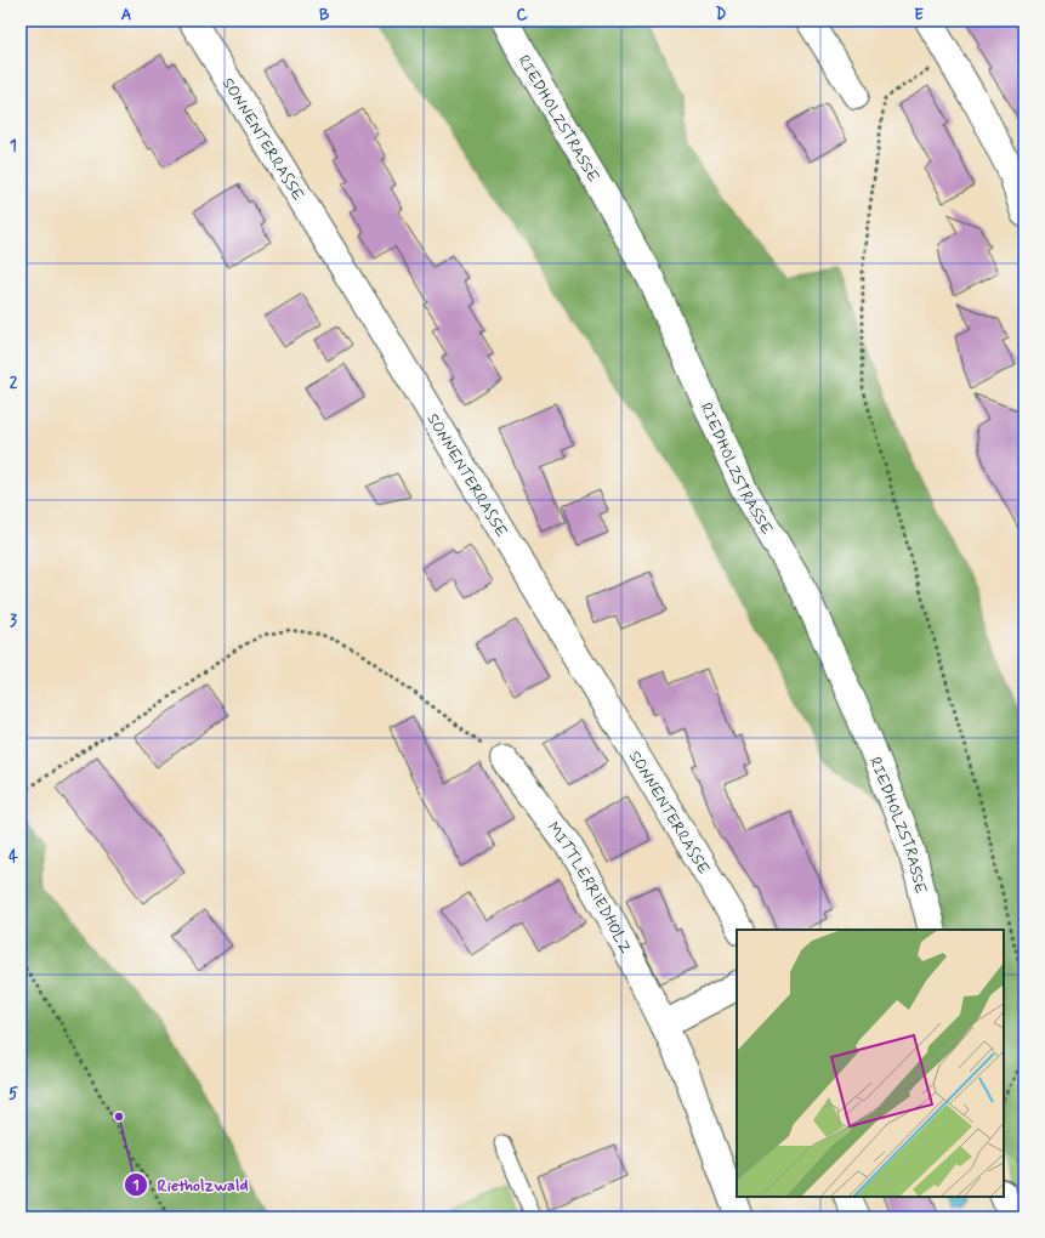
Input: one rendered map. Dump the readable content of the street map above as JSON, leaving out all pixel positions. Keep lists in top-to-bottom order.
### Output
{
  "streets": {
    "street": ["RIEDHOLZSTRASSE", "SONNENTERRASSE", "MITTLERRIEDHOLZ"]
  },
  "places": ["Rietholzwald"],
  "grid": {
    "columns": [
      "A",
      "B",
      "C",
      "D",
      "E"
    ],
    "rows": [
      "1",
      "2",
      "3",
      "4",
      "5"
    ]
  }
}
